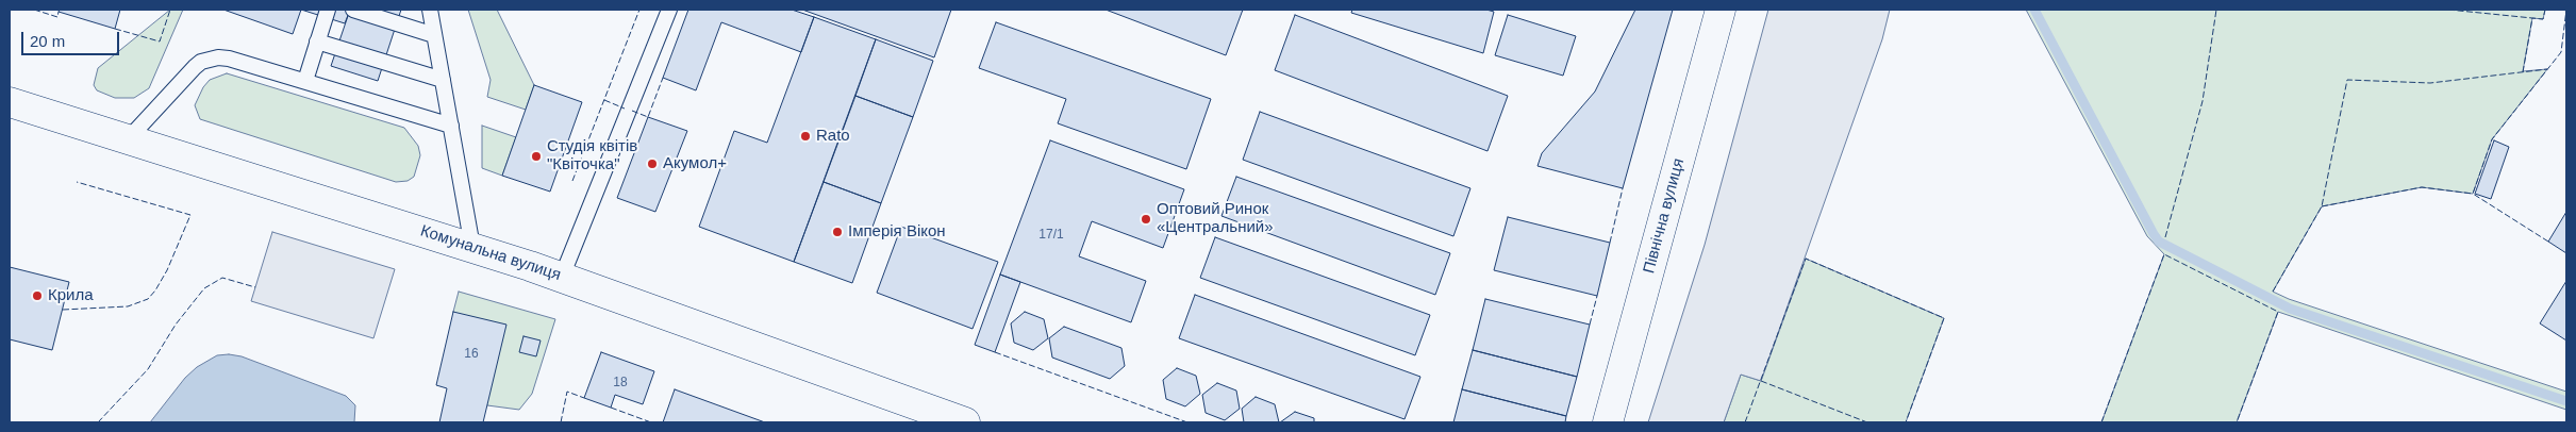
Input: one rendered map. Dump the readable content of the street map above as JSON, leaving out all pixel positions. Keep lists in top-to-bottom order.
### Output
{
  "streets": {
    "main road": ["Північна вулиця", "Комунальна вулиця"]
  },
  "places": [
    "Rato",
    "Студія квітів \"Квіточка\"",
    "Акумол+",
    "Оптовий Ринок «Центральний»",
    "Імперія Вікон",
    "Крила"
  ],
  "house_numbers": ["17/1", "16", "18"],
  "scale_bar": "20 m"
}
